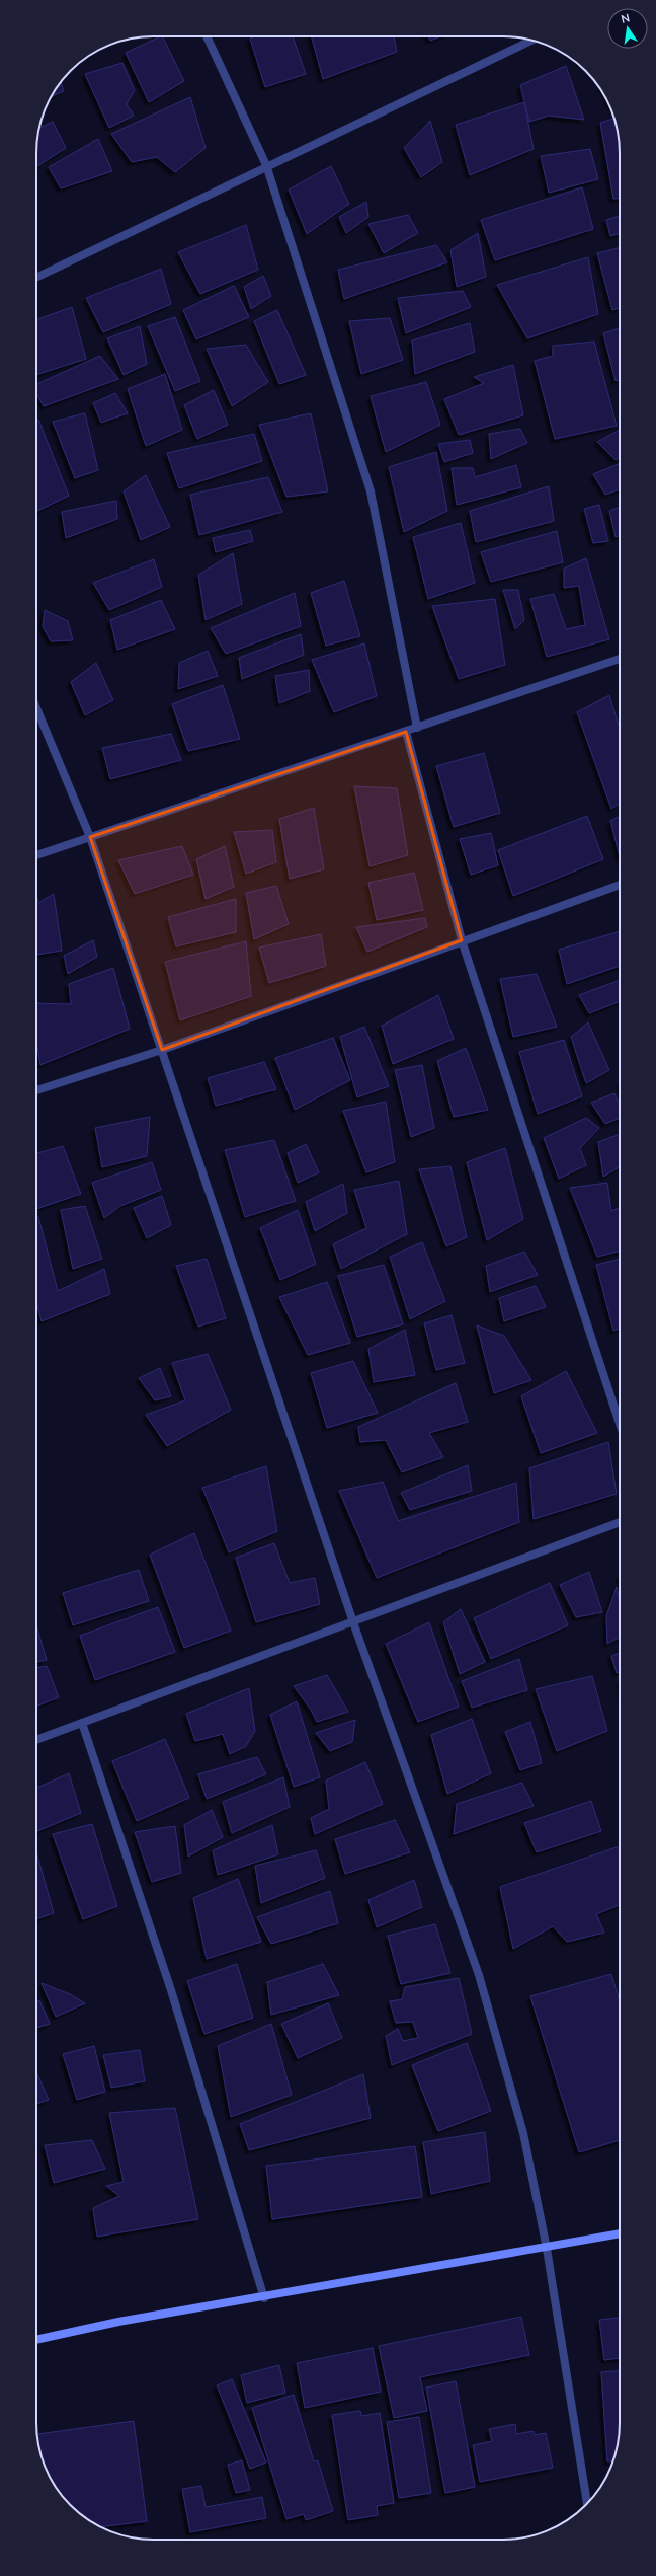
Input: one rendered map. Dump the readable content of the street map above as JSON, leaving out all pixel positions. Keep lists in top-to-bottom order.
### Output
{
  "north": "top"
}
